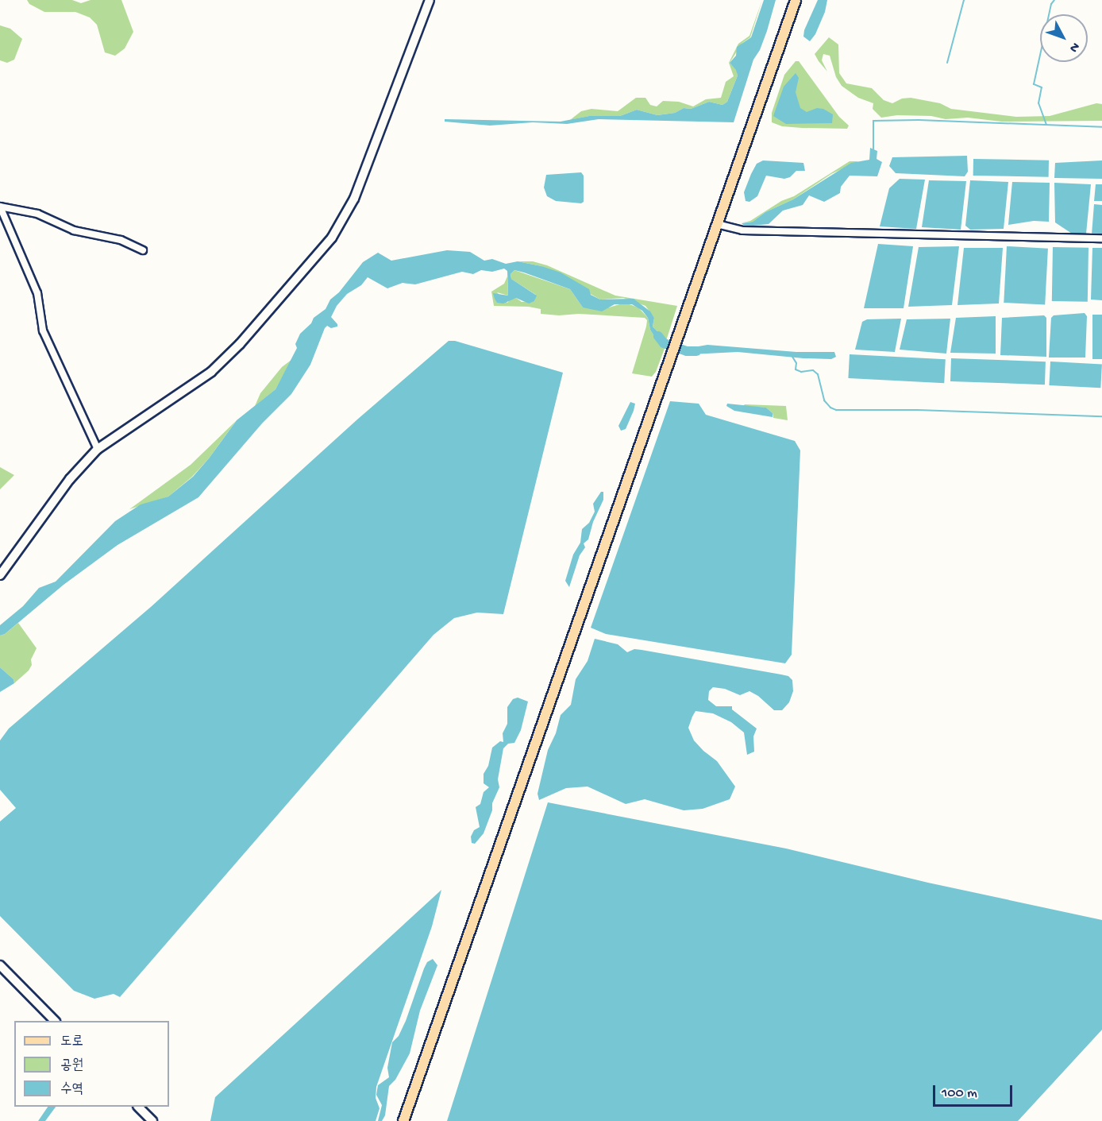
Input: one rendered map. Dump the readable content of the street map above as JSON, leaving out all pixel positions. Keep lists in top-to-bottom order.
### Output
{
  "legend": ["도로", "공원", "수역"],
  "scale_bar": "100 m",
  "north": "bottom right"
}
